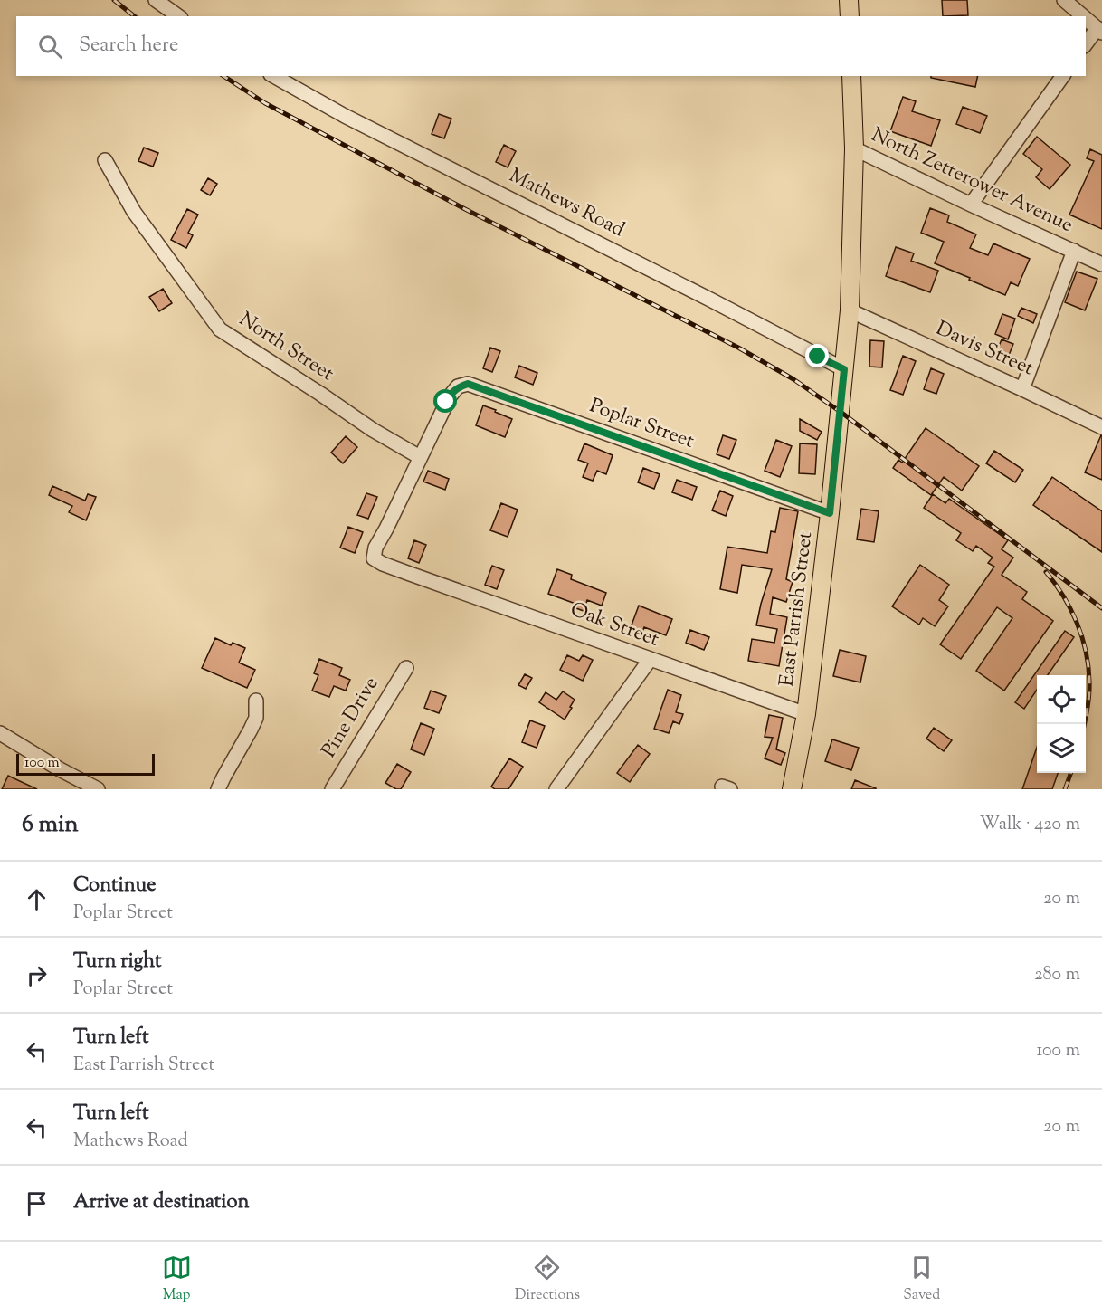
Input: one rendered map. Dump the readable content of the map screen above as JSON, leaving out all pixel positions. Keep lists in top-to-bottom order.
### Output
{
  "streets": {
    "main road": ["East Parrish Street"],
    "street": [
      "North Zetterower Avenue",
      "Mathews Road",
      "North Street",
      "Davis Street",
      "Poplar Street",
      "Oak Street",
      "Pine Drive"
    ]
  },
  "crossings": [
    ["North Zetterower Avenue", "East Parrish Street"],
    ["Mathews Road", "East Parrish Street"],
    ["North Street", "Poplar Street"],
    ["North Street", "Oak Street"],
    ["Davis Street", "East Parrish Street"],
    ["Poplar Street", "East Parrish Street"],
    ["Poplar Street", "Oak Street"],
    ["East Parrish Street", "Oak Street"]
  ],
  "scale_bar": "100 m",
  "page": {
    "search": "Search here",
    "scale": "100 m",
    "heading": ["6 min", "Walk · 420 m"],
    "list": [
      ["Continue", "Poplar Street", "20 m"],
      ["Turn right", "Poplar Street", "280 m"],
      ["Turn left", "East Parrish Street", "100 m"],
      ["Turn left", "Mathews Road", "20 m"],
      "Arrive at destination"
    ],
    "nav": ["Map", "Directions", "Saved"]
  }
}
